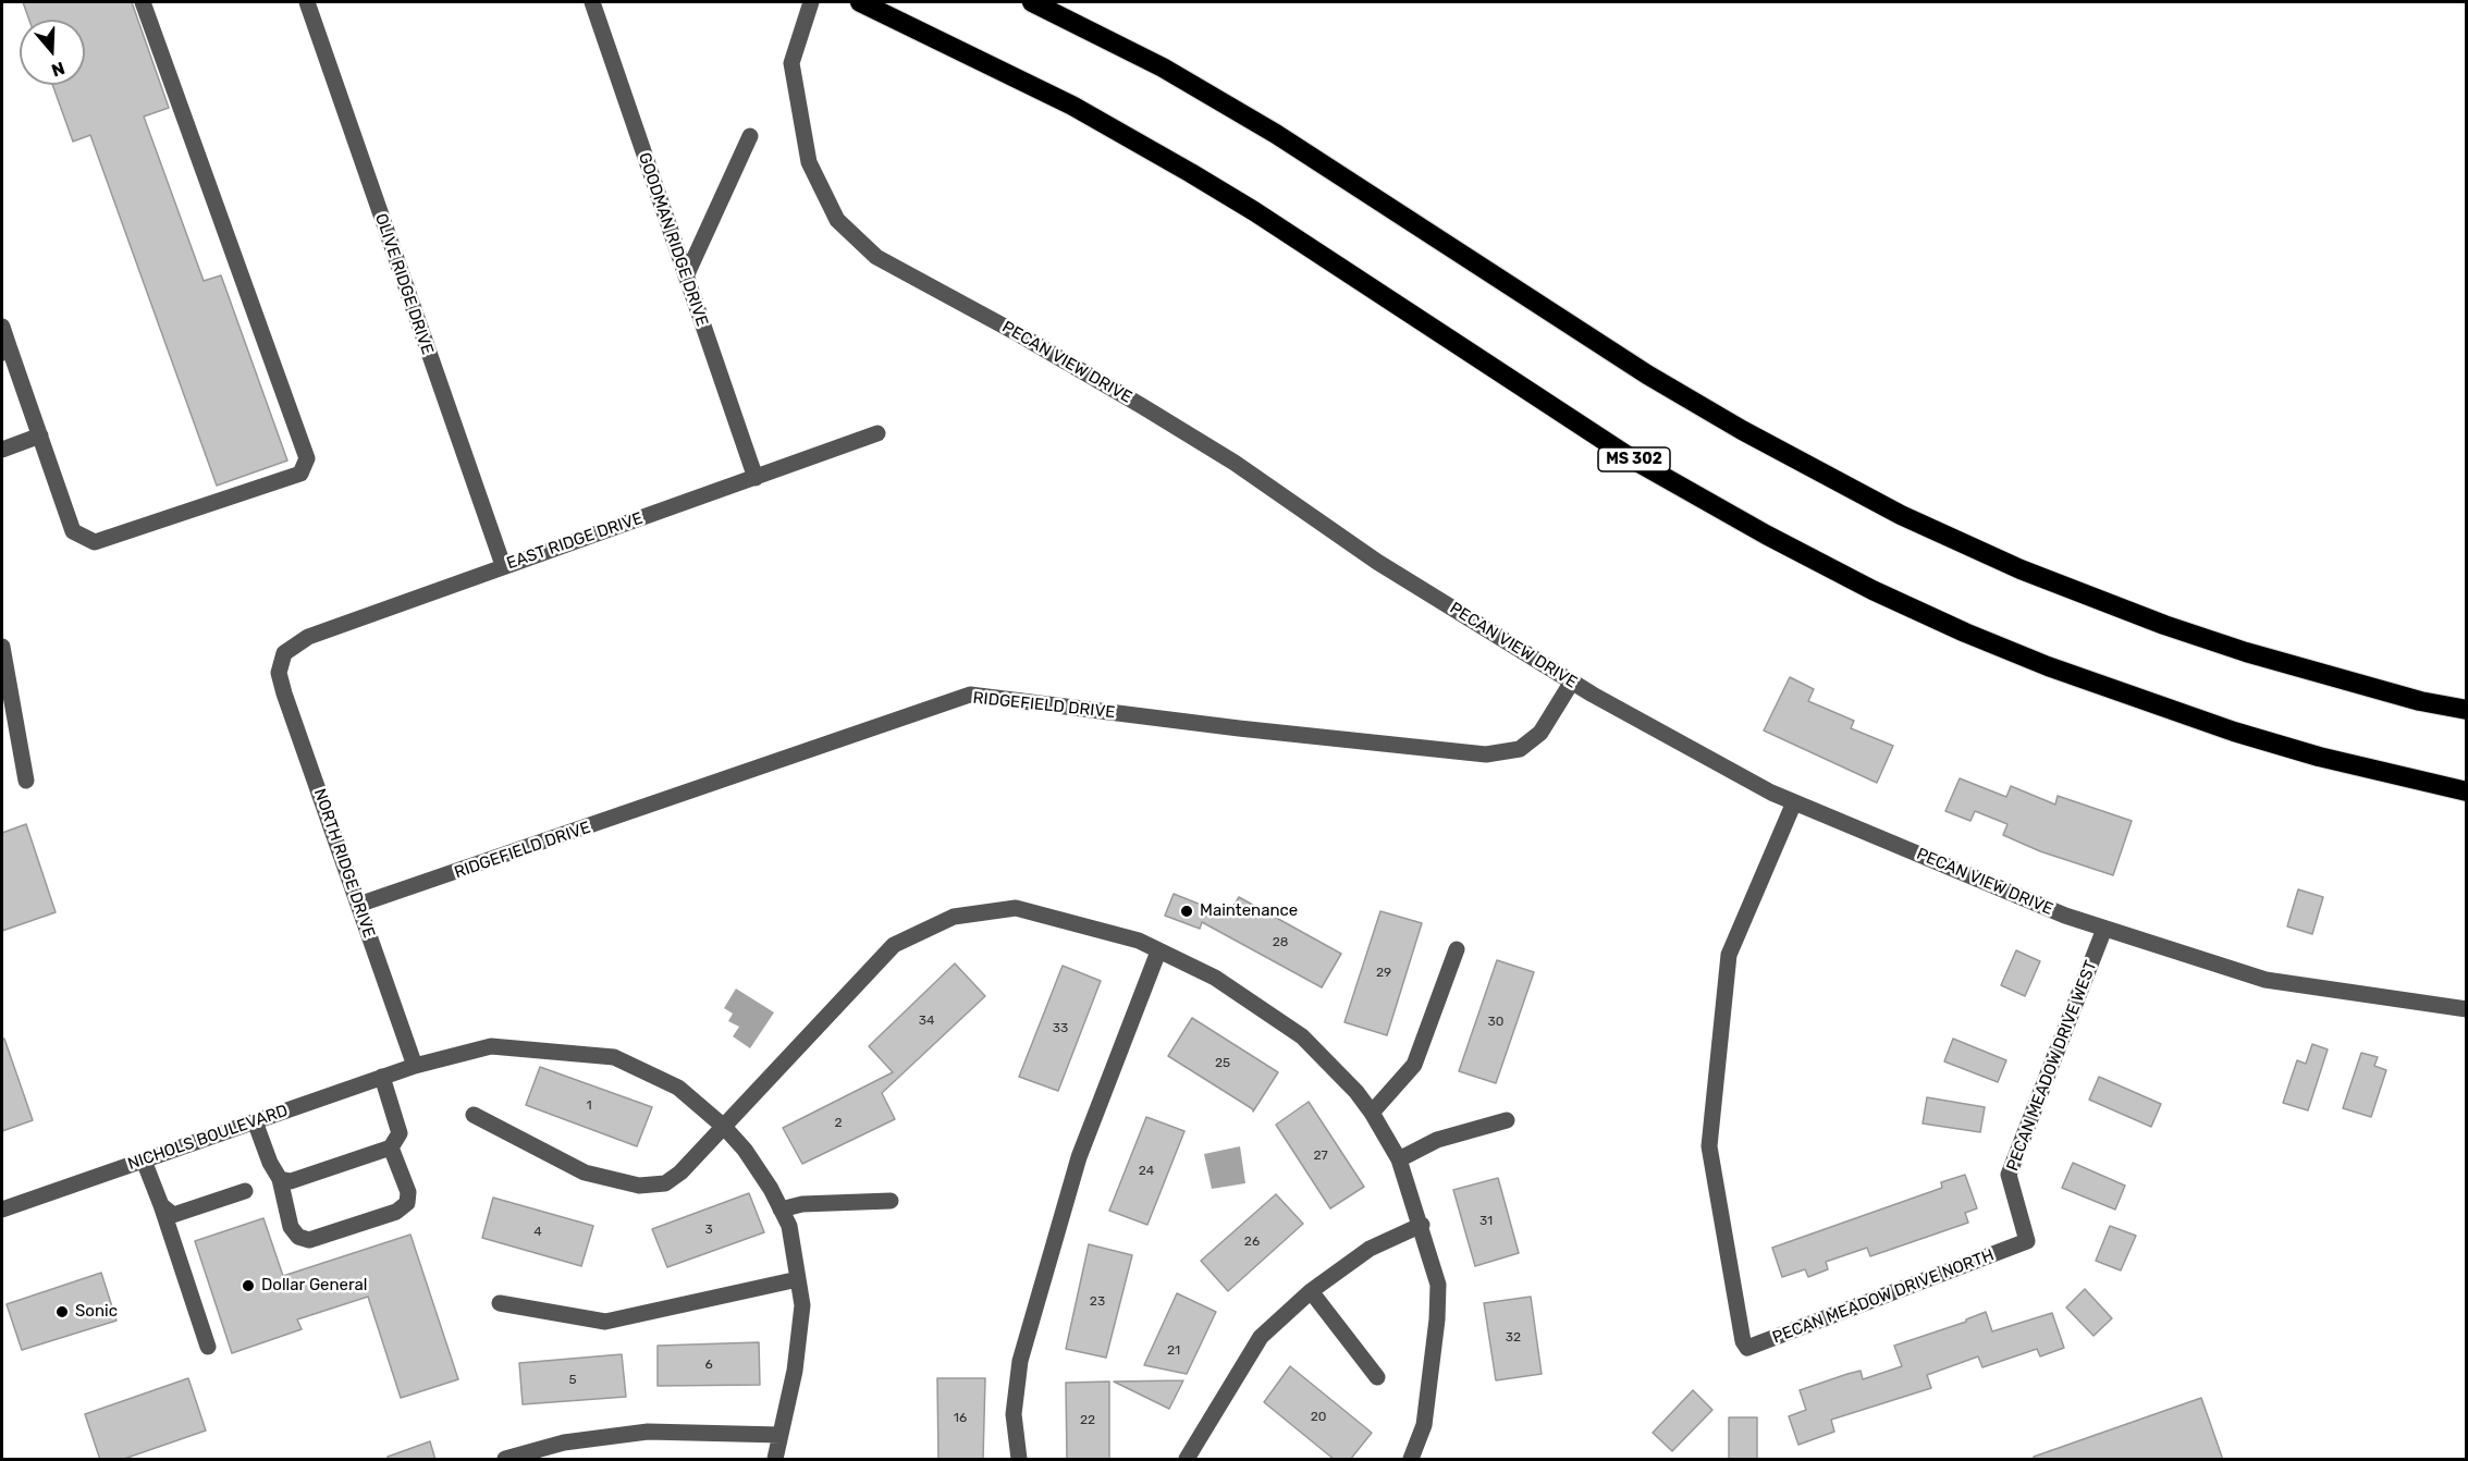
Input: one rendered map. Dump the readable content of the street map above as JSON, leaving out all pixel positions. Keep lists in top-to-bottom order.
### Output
{
  "streets": {
    "highway": ["MS 302"],
    "street": [
      "GOODMAN RIDGE DRIVE",
      "OLIVE RIDGE DRIVE",
      "PECAN VIEW DRIVE",
      "EAST RIDGE DRIVE",
      "RIDGEFIELD DRIVE",
      "NORTH RIDGE DRIVE",
      "PECAN MEADOW DRIVE WEST",
      "NICHOLS BOULEVARD",
      "PECAN MEADOW DRIVE NORTH"
    ]
  },
  "crossings": [
    ["GOODMAN RIDGE DRIVE", "EAST RIDGE DRIVE"],
    ["OLIVE RIDGE DRIVE", "EAST RIDGE DRIVE"],
    ["PECAN VIEW DRIVE", "RIDGEFIELD DRIVE"],
    ["PECAN VIEW DRIVE", "PECAN MEADOW DRIVE WEST"],
    ["PECAN VIEW DRIVE", "PECAN MEADOW DRIVE NORTH"],
    ["EAST RIDGE DRIVE", "NORTH RIDGE DRIVE"],
    ["RIDGEFIELD DRIVE", "NORTH RIDGE DRIVE"],
    ["NORTH RIDGE DRIVE", "NICHOLS BOULEVARD"],
    ["PECAN MEADOW DRIVE WEST", "PECAN MEADOW DRIVE NORTH"]
  ],
  "places": ["Maintenance", "Dollar General", "Sonic"],
  "house_numbers": [
    "28",
    "29",
    "34",
    "30",
    "33",
    "25",
    "1",
    "2",
    "27",
    "24",
    "31",
    "3",
    "4",
    "26",
    "23",
    "32",
    "21",
    "6",
    "5",
    "20",
    "16",
    "22"
  ],
  "north": "bottom"
}
